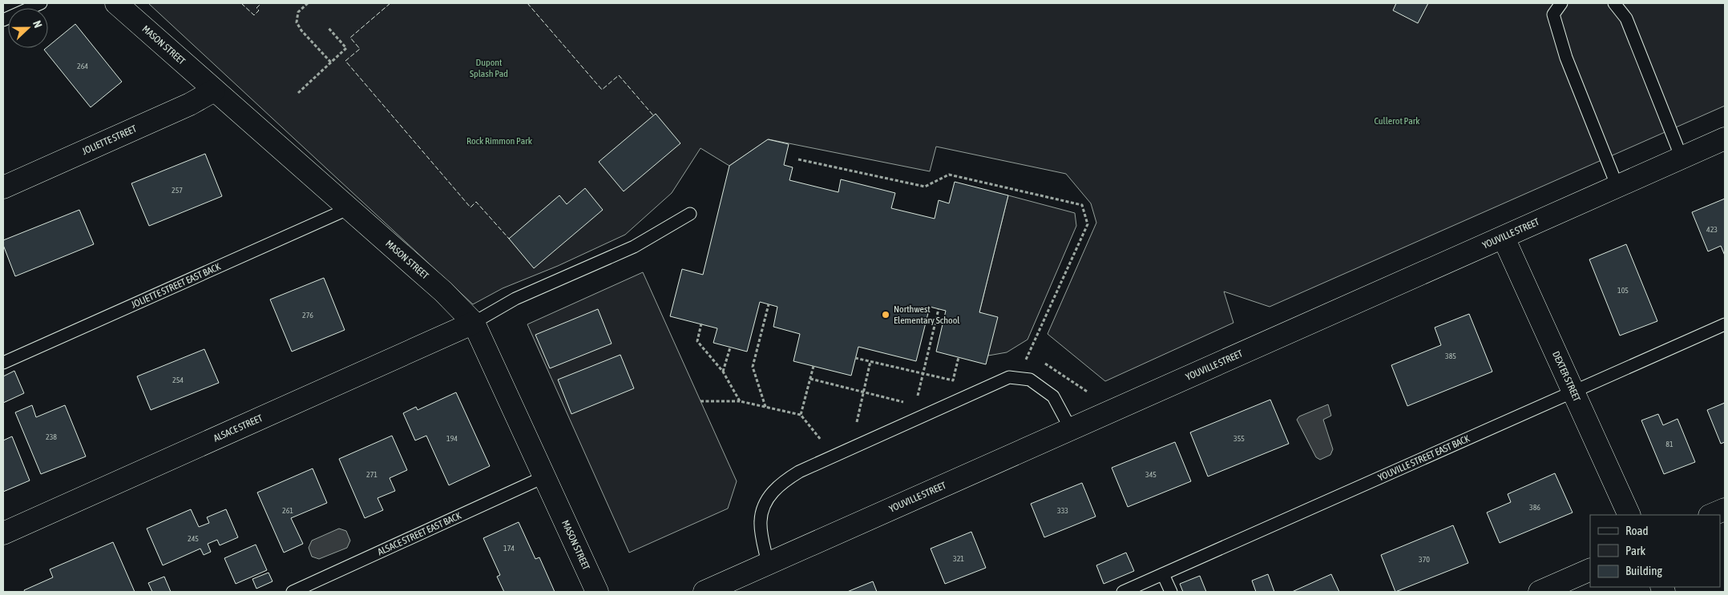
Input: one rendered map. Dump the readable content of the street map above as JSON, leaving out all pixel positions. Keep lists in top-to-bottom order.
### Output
{
  "streets": {
    "street": [
      "MASON STREET",
      "JOLIETTE STREET",
      "YOUVILLE STREET",
      "DEXTER STREET",
      "ALSACE STREET"
    ],
    "lane": ["JOLIETTE STREET EAST BACK", "YOUVILLE STREET EAST BACK", "ALSACE STREET EAST BACK"]
  },
  "crossings": [
    ["MASON STREET", "JOLIETTE STREET"],
    ["MASON STREET", "JOLIETTE STREET EAST BACK"],
    ["MASON STREET", "ALSACE STREET"],
    ["MASON STREET", "ALSACE STREET EAST BACK"],
    ["YOUVILLE STREET", "DEXTER STREET"],
    ["DEXTER STREET", "YOUVILLE STREET EAST BACK"]
  ],
  "parks": ["Dupont Splash Pad", "Cullerot Park", "Rock Rimmon Park"],
  "places": ["Northwest Elementary School"],
  "house_numbers": [
    "264",
    "257",
    "423",
    "105",
    "276",
    "385",
    "254",
    "238",
    "194",
    "355",
    "81",
    "271",
    "345",
    "386",
    "261",
    "333",
    "245",
    "174",
    "321",
    "370"
  ],
  "legend": ["Road", "Park", "Building"],
  "north": "right"
}
